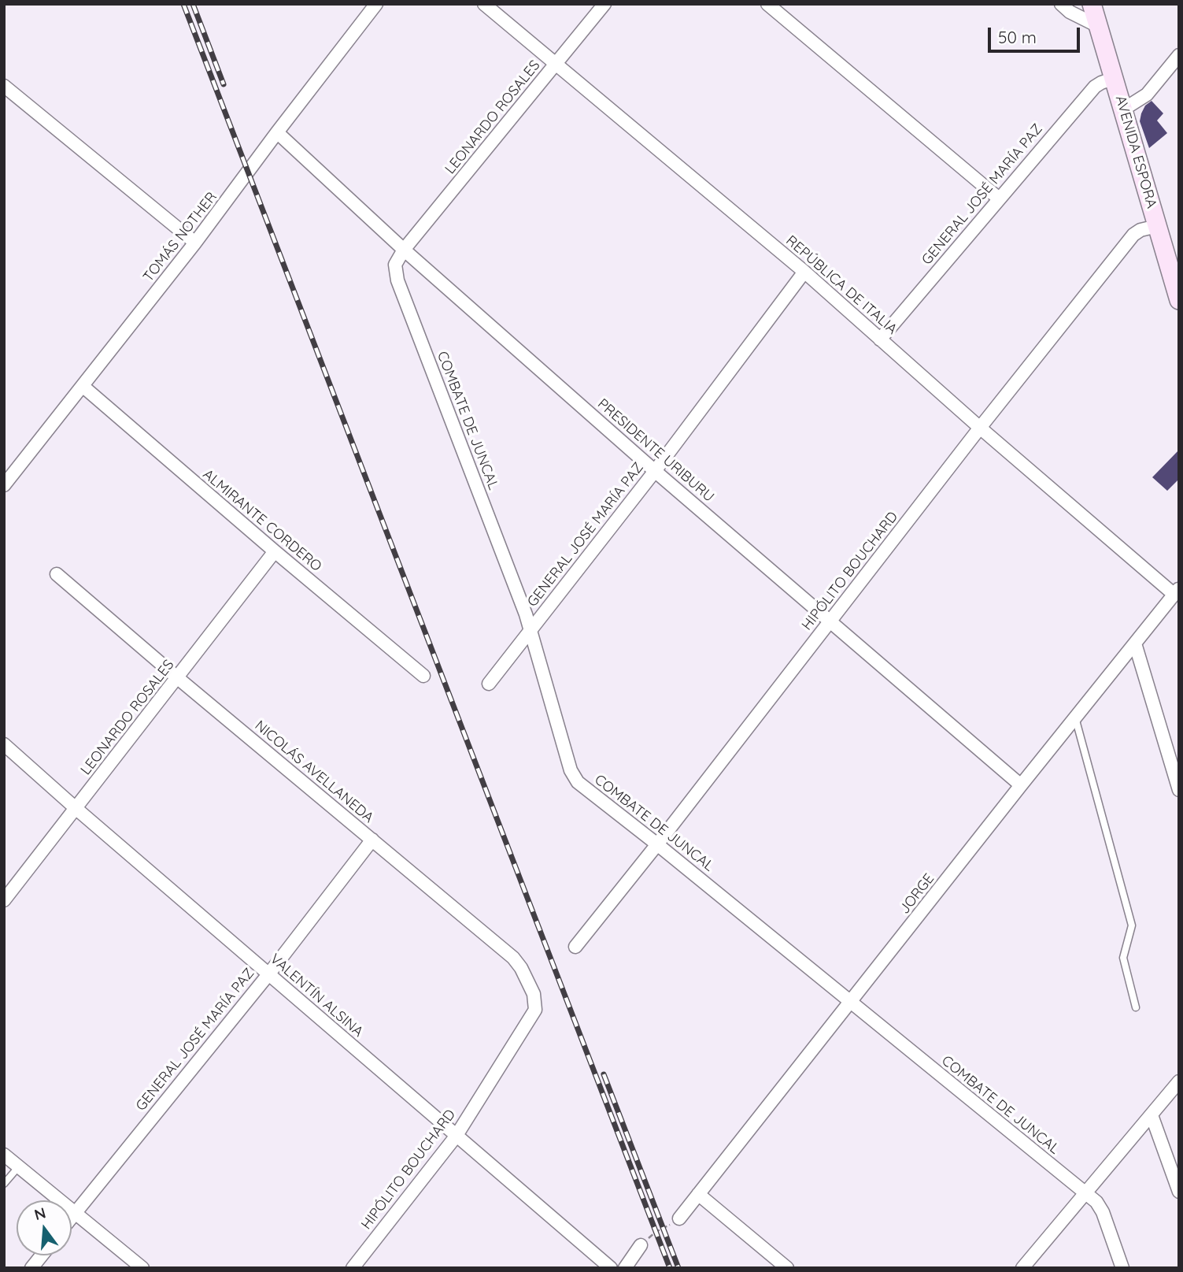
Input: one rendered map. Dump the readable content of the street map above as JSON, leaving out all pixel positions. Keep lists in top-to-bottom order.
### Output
{
  "streets": {
    "main road": ["AVENIDA ESPORA"],
    "street": [
      "LEONARDO ROSALES",
      "GENERAL JOSÉ MARÍA PAZ",
      "TOMÁS NOTHER",
      "REPÚBLICA DE ITALIA",
      "COMBATE DE JUNCAL",
      "PRESIDENTE URIBURU",
      "ALMIRANTE CORDERO",
      "HIPÓLITO BOUCHARD",
      "NICOLÁS AVELLANEDA",
      "JORGE",
      "VALENTÍN ALSINA"
    ]
  },
  "crossings": [
    ["LEONARDO ROSALES", "REPÚBLICA DE ITALIA"],
    ["LEONARDO ROSALES", "COMBATE DE JUNCAL"],
    ["LEONARDO ROSALES", "PRESIDENTE URIBURU"],
    ["LEONARDO ROSALES", "ALMIRANTE CORDERO"],
    ["LEONARDO ROSALES", "NICOLÁS AVELLANEDA"],
    ["LEONARDO ROSALES", "VALENTÍN ALSINA"],
    ["AVENIDA ESPORA", "GENERAL JOSÉ MARÍA PAZ"],
    ["AVENIDA ESPORA", "HIPÓLITO BOUCHARD"],
    ["GENERAL JOSÉ MARÍA PAZ", "REPÚBLICA DE ITALIA"],
    ["GENERAL JOSÉ MARÍA PAZ", "COMBATE DE JUNCAL"],
    ["GENERAL JOSÉ MARÍA PAZ", "PRESIDENTE URIBURU"],
    ["GENERAL JOSÉ MARÍA PAZ", "NICOLÁS AVELLANEDA"],
    ["GENERAL JOSÉ MARÍA PAZ", "VALENTÍN ALSINA"],
    ["TOMÁS NOTHER", "PRESIDENTE URIBURU"],
    ["TOMÁS NOTHER", "ALMIRANTE CORDERO"],
    ["REPÚBLICA DE ITALIA", "HIPÓLITO BOUCHARD"],
    ["REPÚBLICA DE ITALIA", "JORGE"],
    ["COMBATE DE JUNCAL", "PRESIDENTE URIBURU"],
    ["COMBATE DE JUNCAL", "HIPÓLITO BOUCHARD"],
    ["COMBATE DE JUNCAL", "JORGE"],
    ["PRESIDENTE URIBURU", "HIPÓLITO BOUCHARD"],
    ["PRESIDENTE URIBURU", "JORGE"],
    ["HIPÓLITO BOUCHARD", "NICOLÁS AVELLANEDA"],
    ["HIPÓLITO BOUCHARD", "VALENTÍN ALSINA"]
  ],
  "scale_bar": "50 m",
  "north": "top"
}
